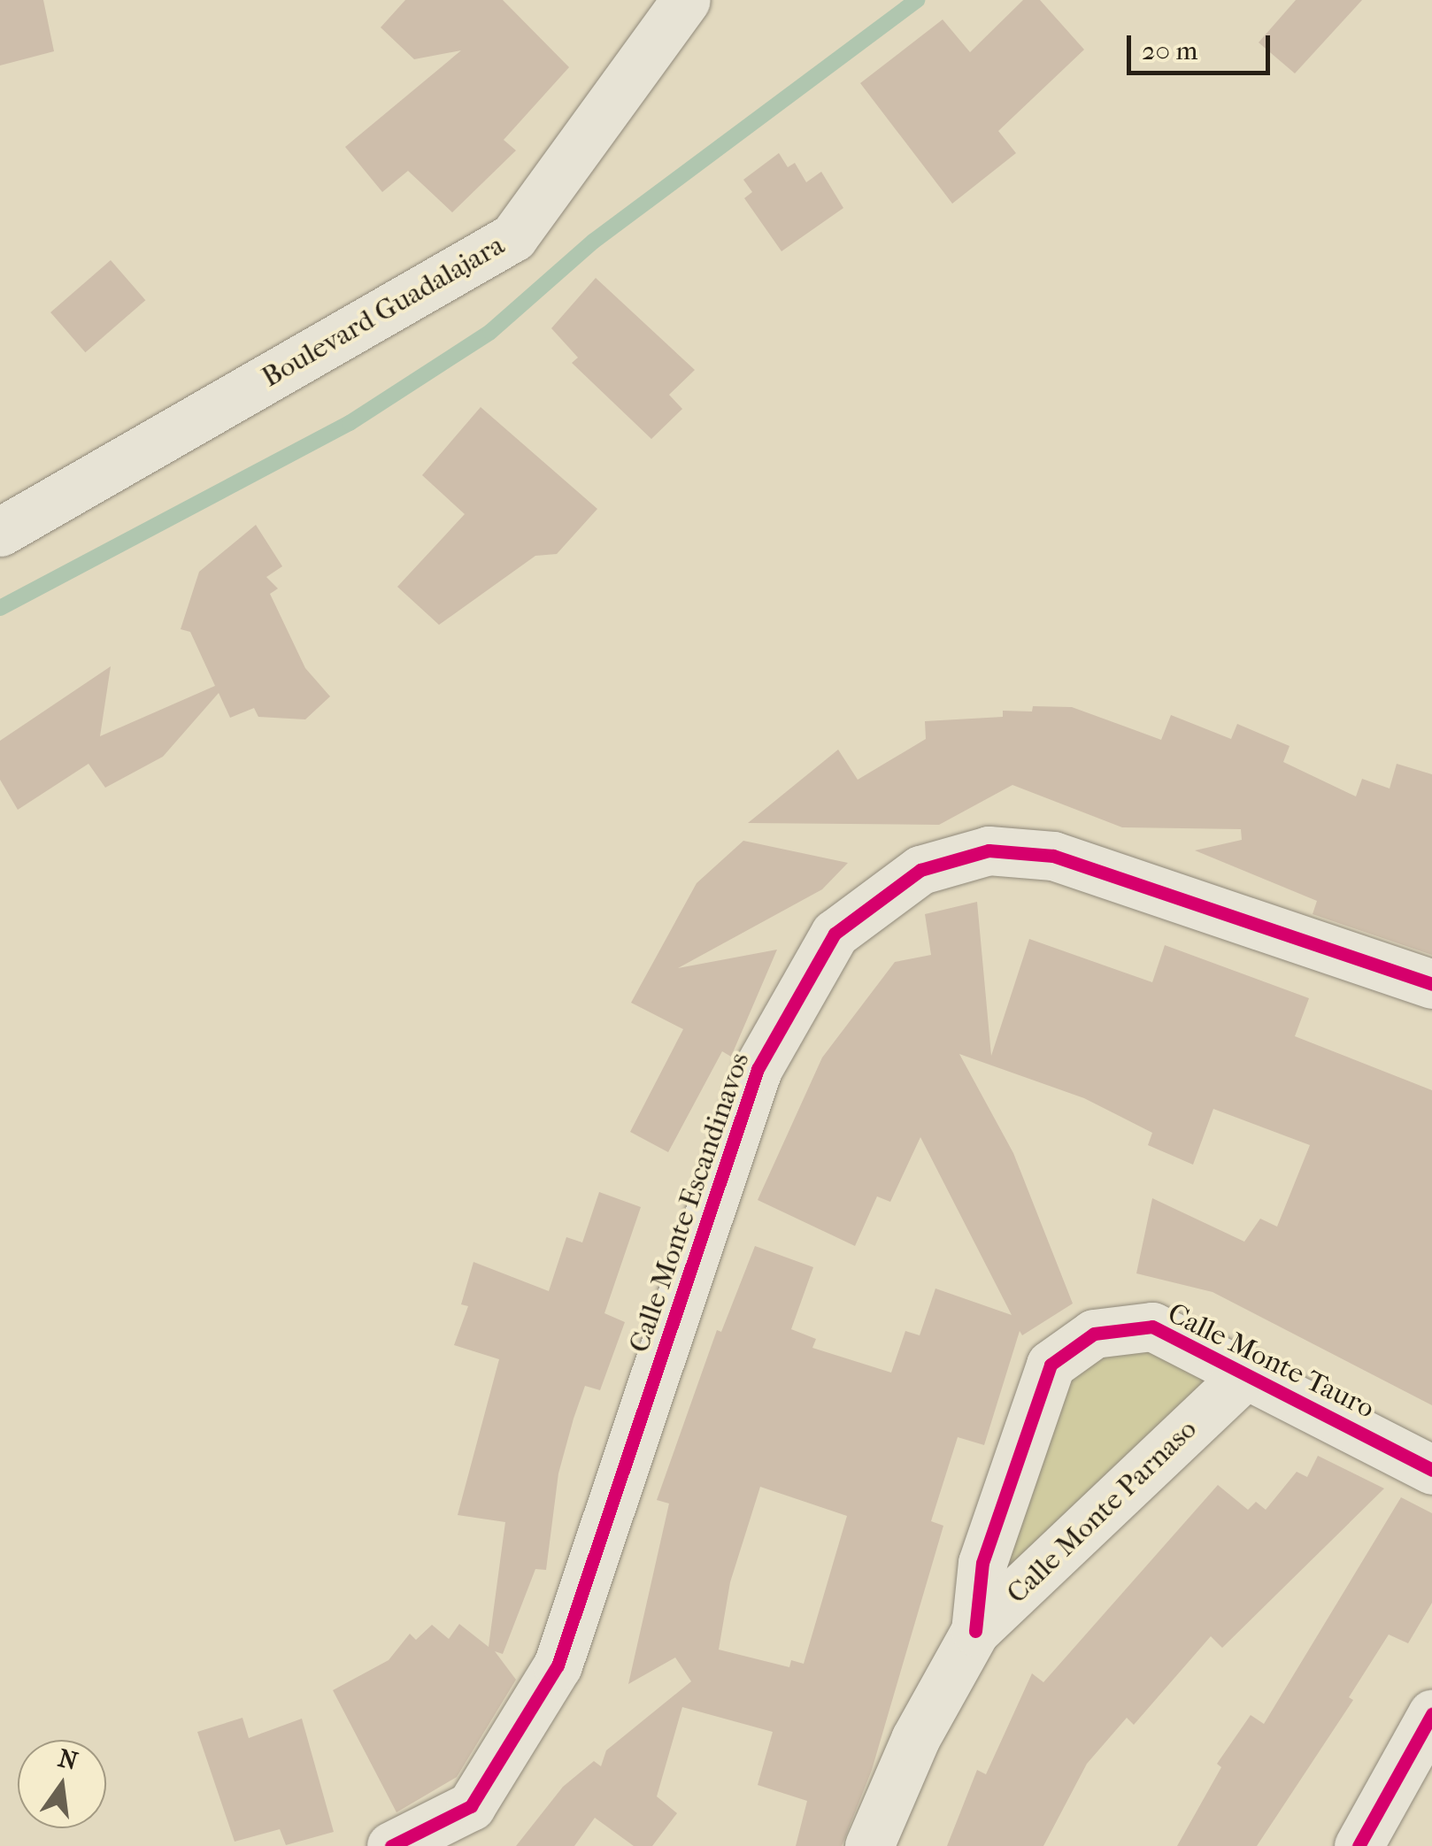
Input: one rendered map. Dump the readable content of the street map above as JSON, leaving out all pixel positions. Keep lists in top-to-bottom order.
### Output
{
  "streets": {
    "street": [
      "Boulevard Guadalajara",
      "Calle Monte Escandinavos",
      "Calle Monte Tauro",
      "Calle Monte Parnaso"
    ]
  },
  "crossings": [
    ["Calle Monte Tauro", "Calle Monte Parnaso"]
  ],
  "scale_bar": "20 m",
  "north": "top"
}
